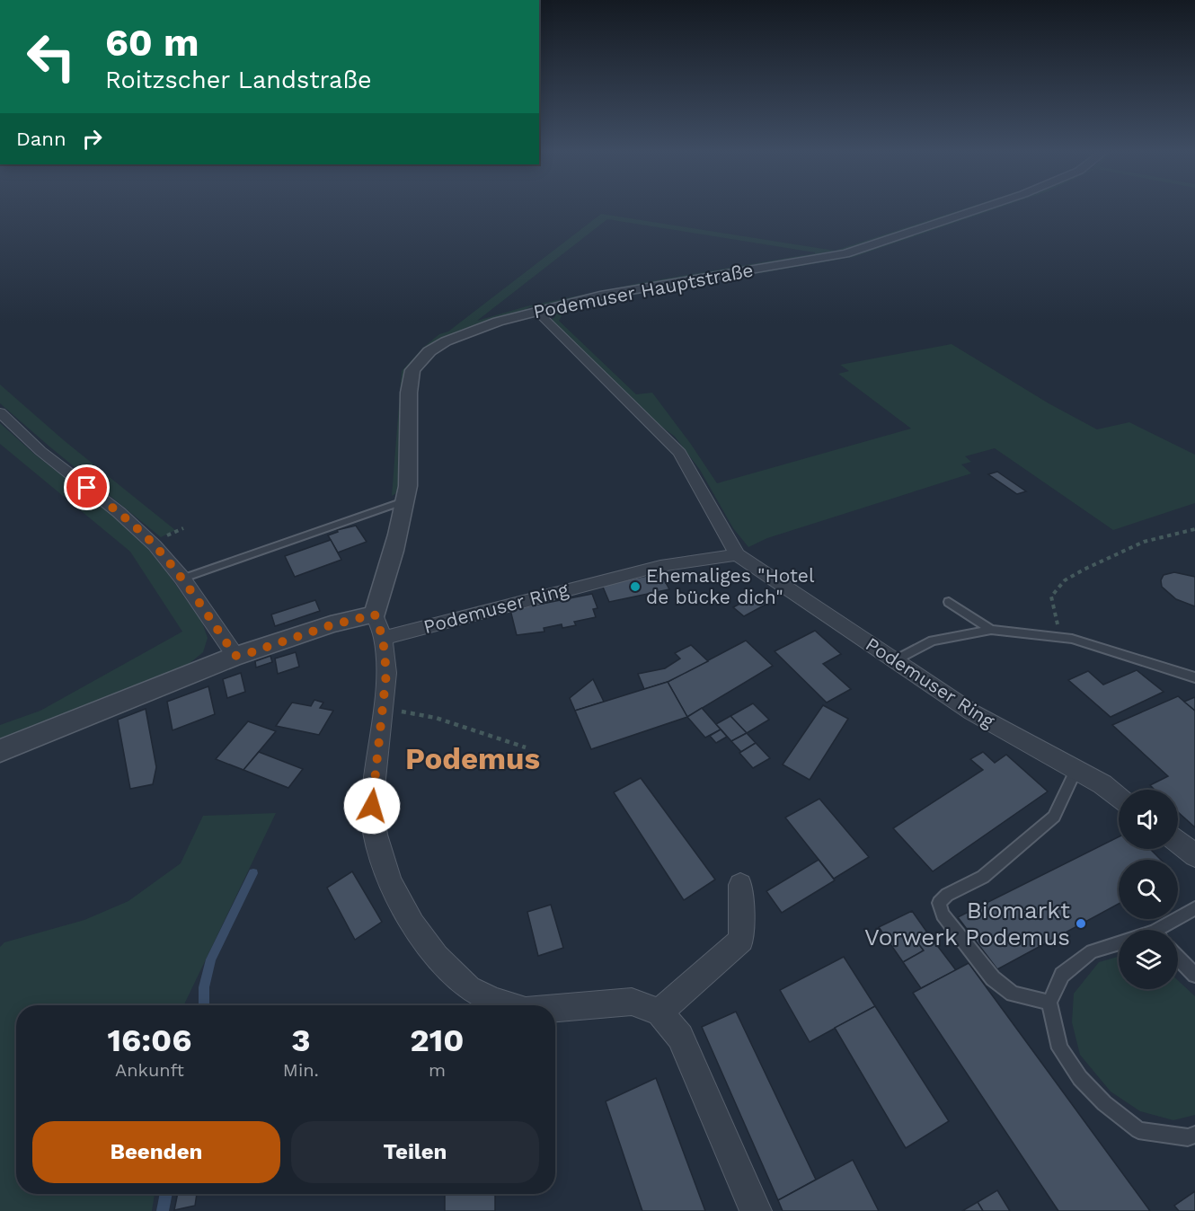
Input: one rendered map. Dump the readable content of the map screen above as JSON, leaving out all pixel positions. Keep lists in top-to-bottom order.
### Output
{
  "streets": {
    "street": ["Podemuser Hauptstraße", "Podemuser Ring"]
  },
  "crossings": [
    ["Podemuser Hauptstraße", "Podemuser Ring"]
  ],
  "districts": ["Podemus"],
  "places": ["Ehemaliges \"Hotel de bücke dich\"", "Biomarkt Vorwerk Podemus"],
  "page": {
    "turn": ["60 m", "Roitzscher Landstraße"],
    "then": "Dann",
    "eta": [
      "16:06",
      "Ankunft",
      "3",
      "Min.",
      "210",
      "m"
    ],
    "buttons": ["Beenden", "Teilen"]
  }
}
